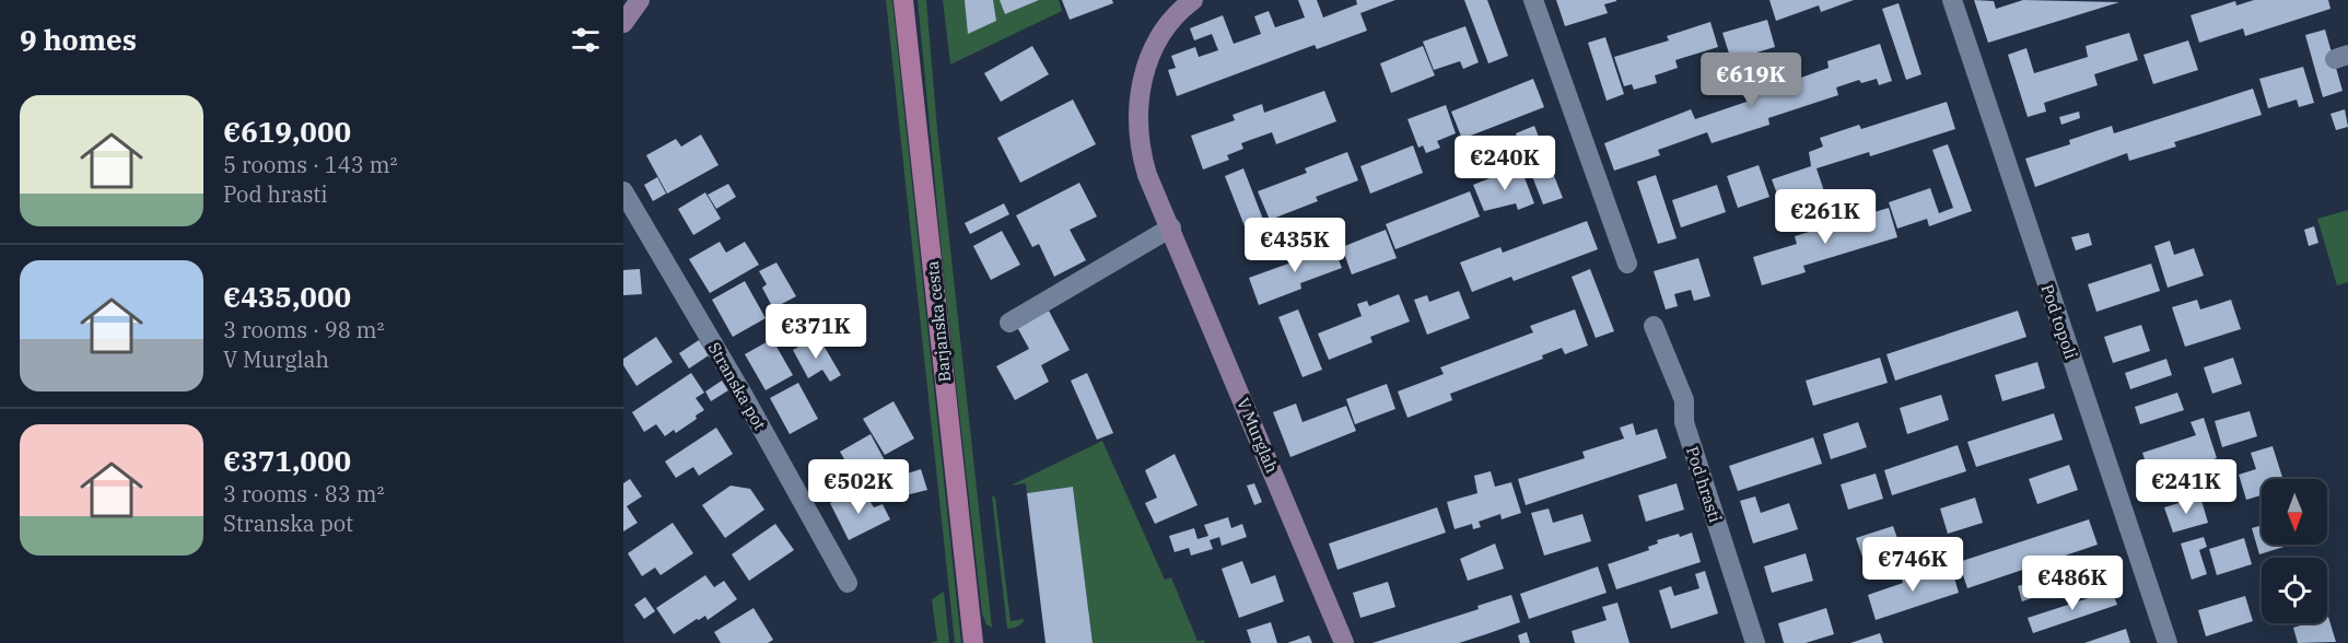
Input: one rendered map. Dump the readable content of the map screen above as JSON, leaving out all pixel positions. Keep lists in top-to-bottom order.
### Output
{
  "streets": {
    "main road": ["Barjanska cesta"],
    "street": [
      "Pod topoli",
      "Stranska pot",
      "V Murglah",
      "Pod hrasti"
    ]
  },
  "north": "bottom",
  "page": {
    "heading": "9 homes",
    "price": [
      "€619K",
      "€240K",
      "€261K",
      "€435K",
      "€371K",
      "€502K",
      "€241K",
      "€746K",
      "€486K"
    ],
    "list": [
      {
        "name": "€619,000",
        "note": "5 rooms · 143 m² · Pod hrasti"
      },
      {
        "name": "€435,000",
        "note": "3 rooms · 98 m² · V Murglah"
      },
      {
        "name": "€371,000",
        "note": "3 rooms · 83 m² · Stranska pot"
      }
    ]
  }
}
